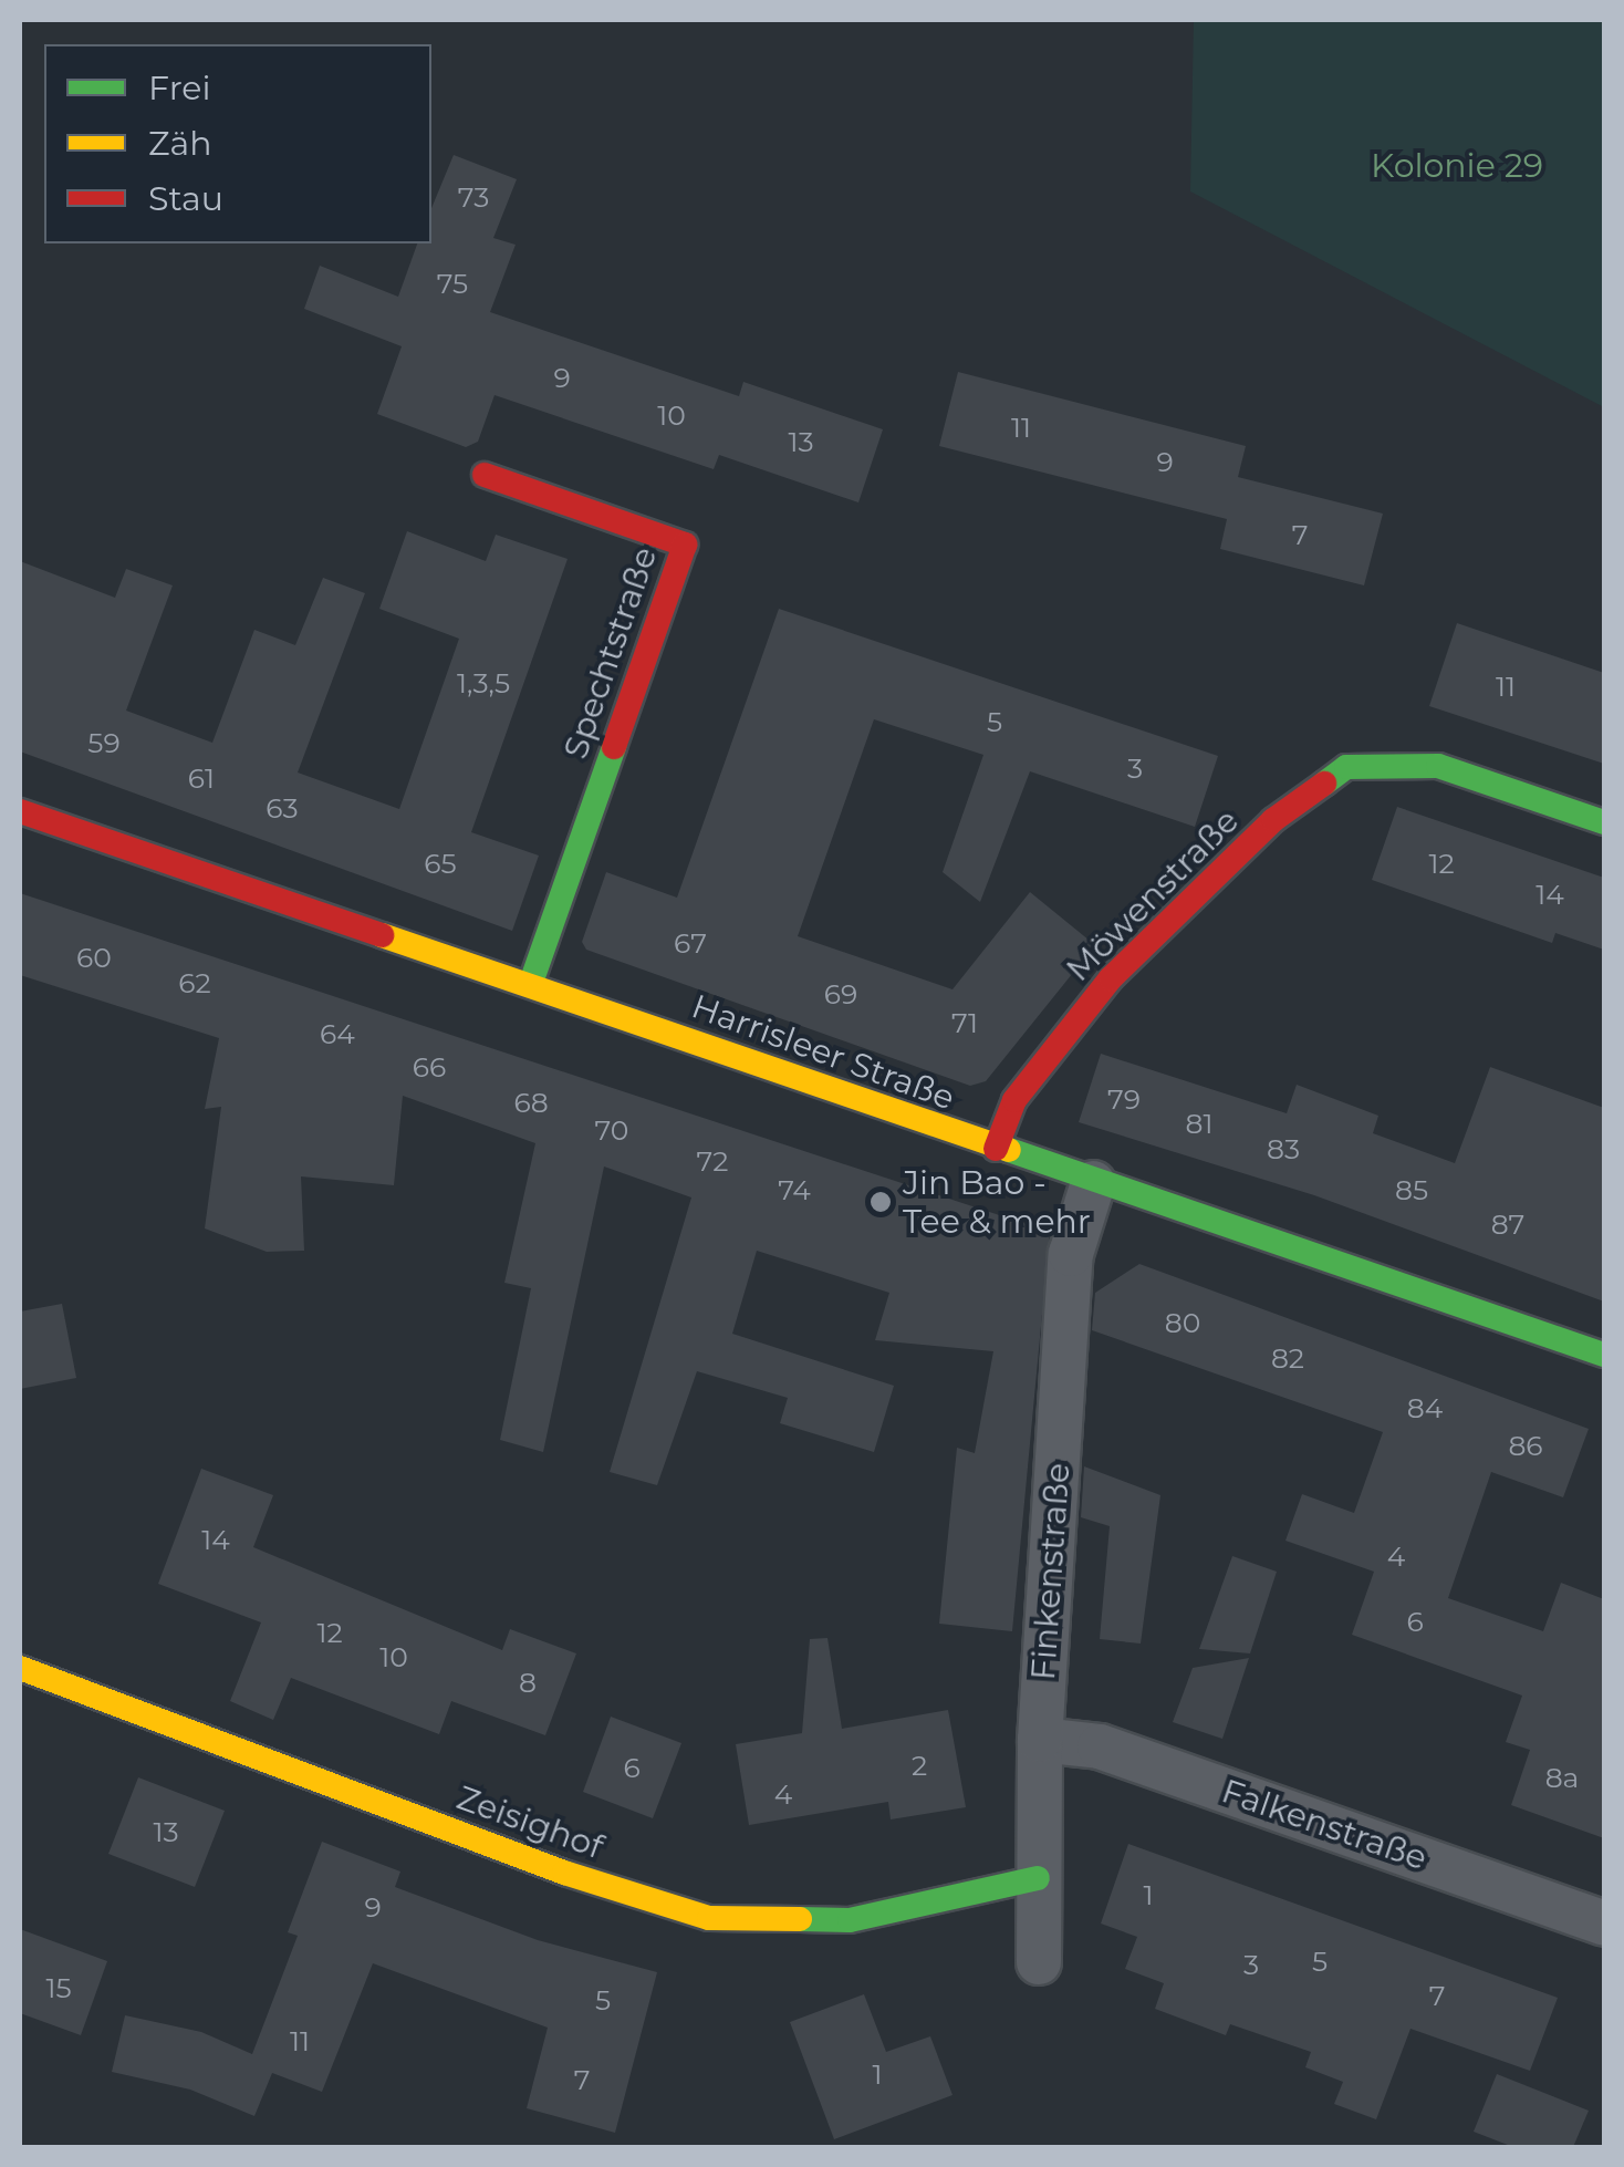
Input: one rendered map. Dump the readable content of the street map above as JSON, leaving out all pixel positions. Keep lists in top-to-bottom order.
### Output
{
  "streets": {
    "street": [
      "Spechtstraße",
      "Möwenstraße",
      "Harrisleer Straße",
      "Finkenstraße",
      "Zeisighof",
      "Falkenstraße"
    ]
  },
  "crossings": [
    ["Spechtstraße", "Harrisleer Straße"],
    ["Möwenstraße", "Harrisleer Straße"],
    ["Harrisleer Straße", "Finkenstraße"],
    ["Finkenstraße", "Zeisighof"],
    ["Finkenstraße", "Falkenstraße"]
  ],
  "parks": ["Kolonie 29"],
  "places": ["Jin Bao - Tee & mehr"],
  "house_numbers": [
    "73",
    "75",
    "9",
    "10",
    "11",
    "13",
    "9",
    "7",
    "1,3,5",
    "11",
    "5",
    "59",
    "3",
    "61",
    "63",
    "65",
    "12",
    "14",
    "67",
    "60",
    "62",
    "69",
    "71",
    "64",
    "66",
    "79",
    "68",
    "81",
    "70",
    "83",
    "72",
    "74",
    "85",
    "87",
    "80",
    "82",
    "84",
    "86",
    "14",
    "4",
    "6",
    "12",
    "10",
    "8",
    "2",
    "6",
    "8a",
    "4",
    "13",
    "1",
    "9",
    "5",
    "3",
    "15",
    "7",
    "5",
    "11",
    "1",
    "7"
  ],
  "legend": ["Frei", "Zäh", "Stau"]
}
